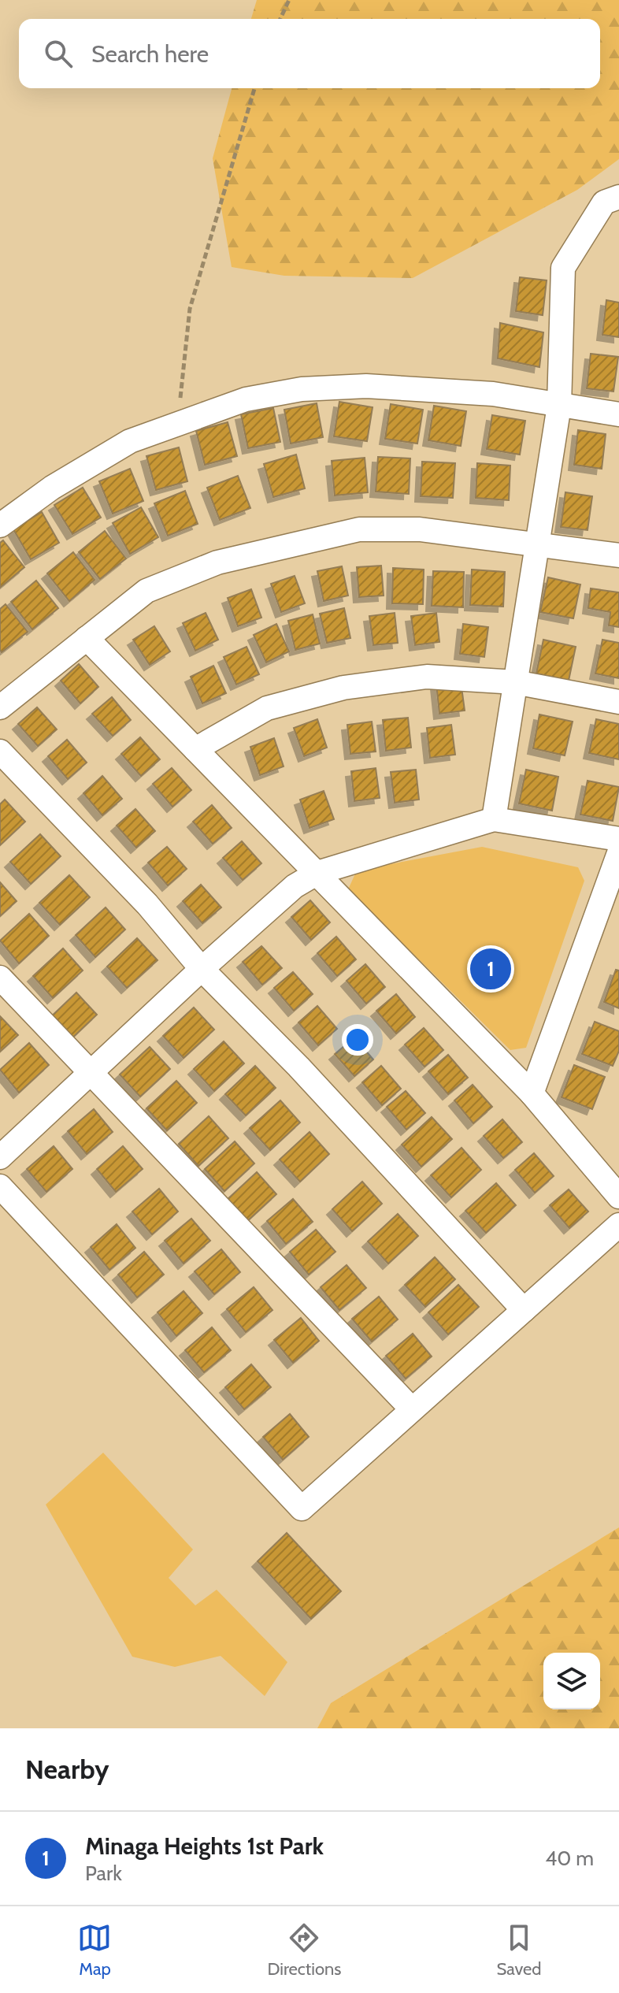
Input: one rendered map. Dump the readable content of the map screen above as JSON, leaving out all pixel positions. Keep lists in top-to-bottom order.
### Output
{
  "page": {
    "search": "Search here",
    "pins": "1",
    "heading": "Nearby",
    "list": [
      {
        "mark": "1",
        "name": "Minaga Heights 1st Park",
        "note": "Park",
        "value": "40 m"
      }
    ],
    "nav": ["Map", "Directions", "Saved"]
  }
}
